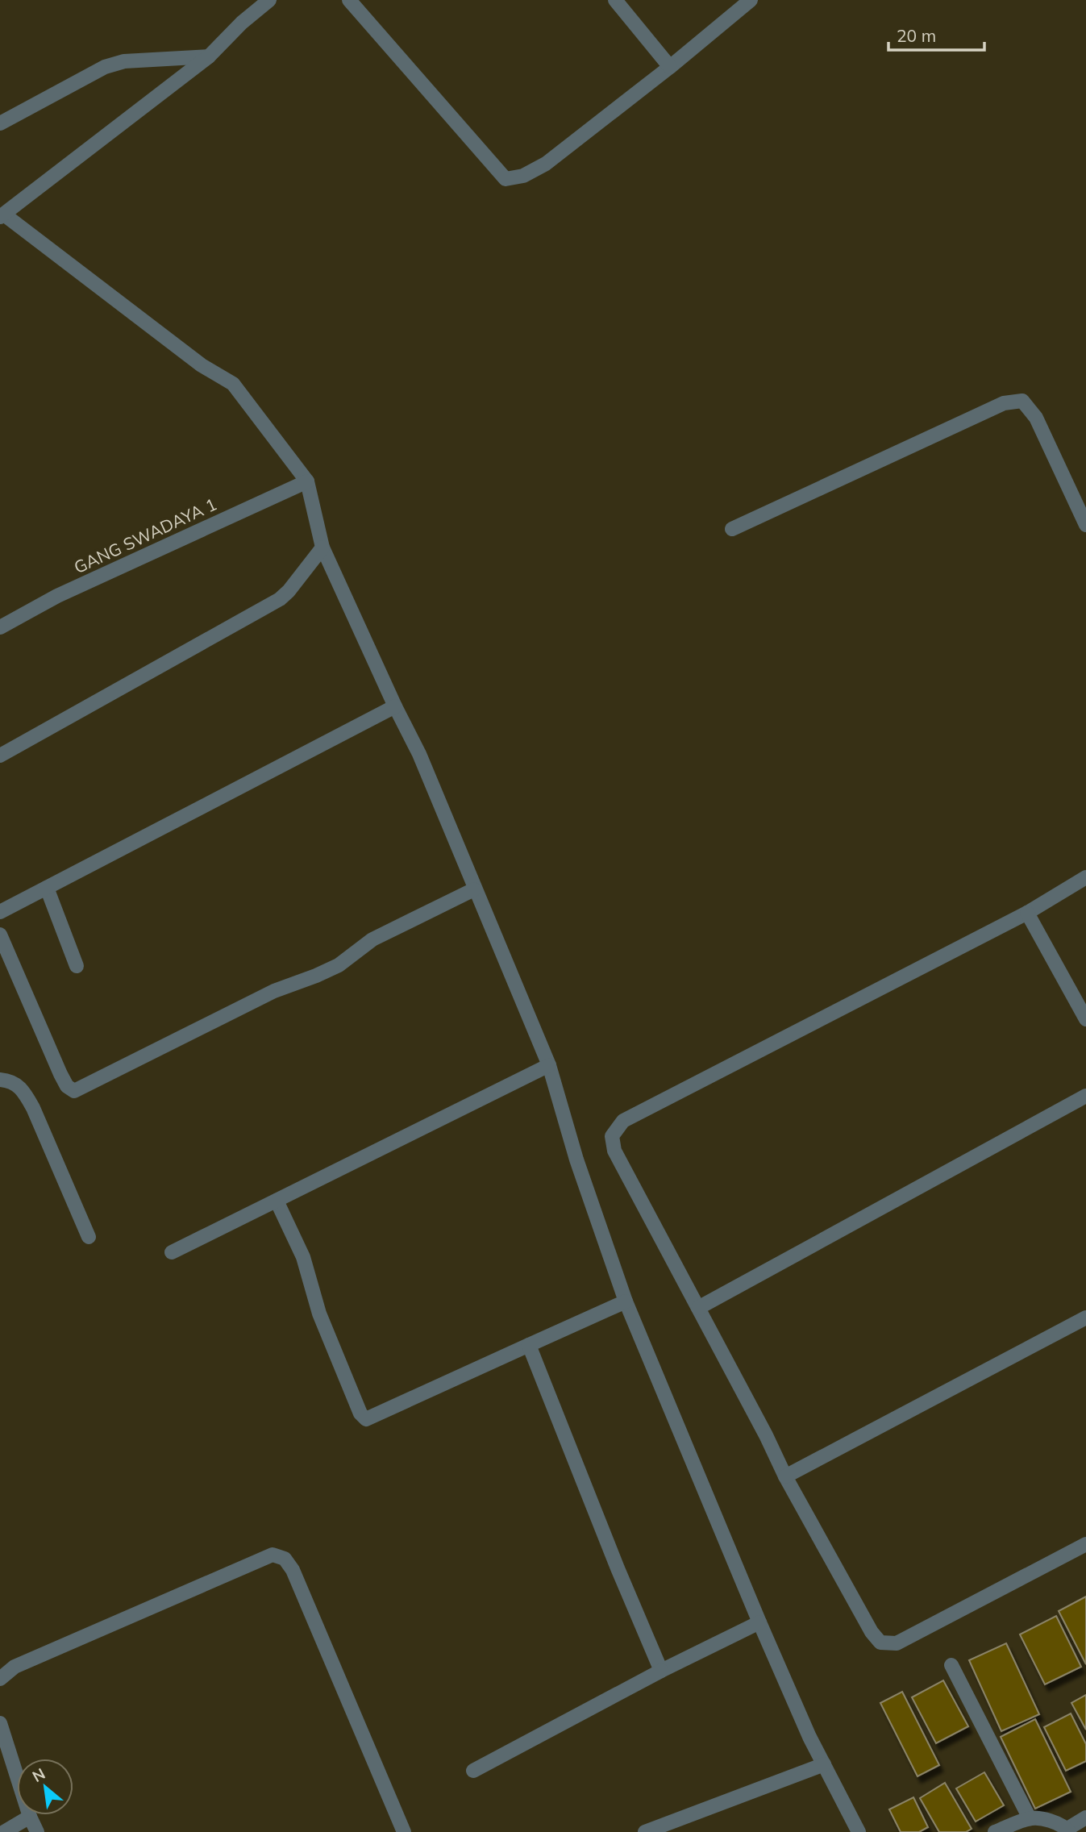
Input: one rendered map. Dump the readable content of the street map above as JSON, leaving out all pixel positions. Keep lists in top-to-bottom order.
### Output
{
  "streets": {
    "street": ["GANG SWADAYA 1"]
  },
  "scale_bar": "20 m",
  "north": "top left"
}
